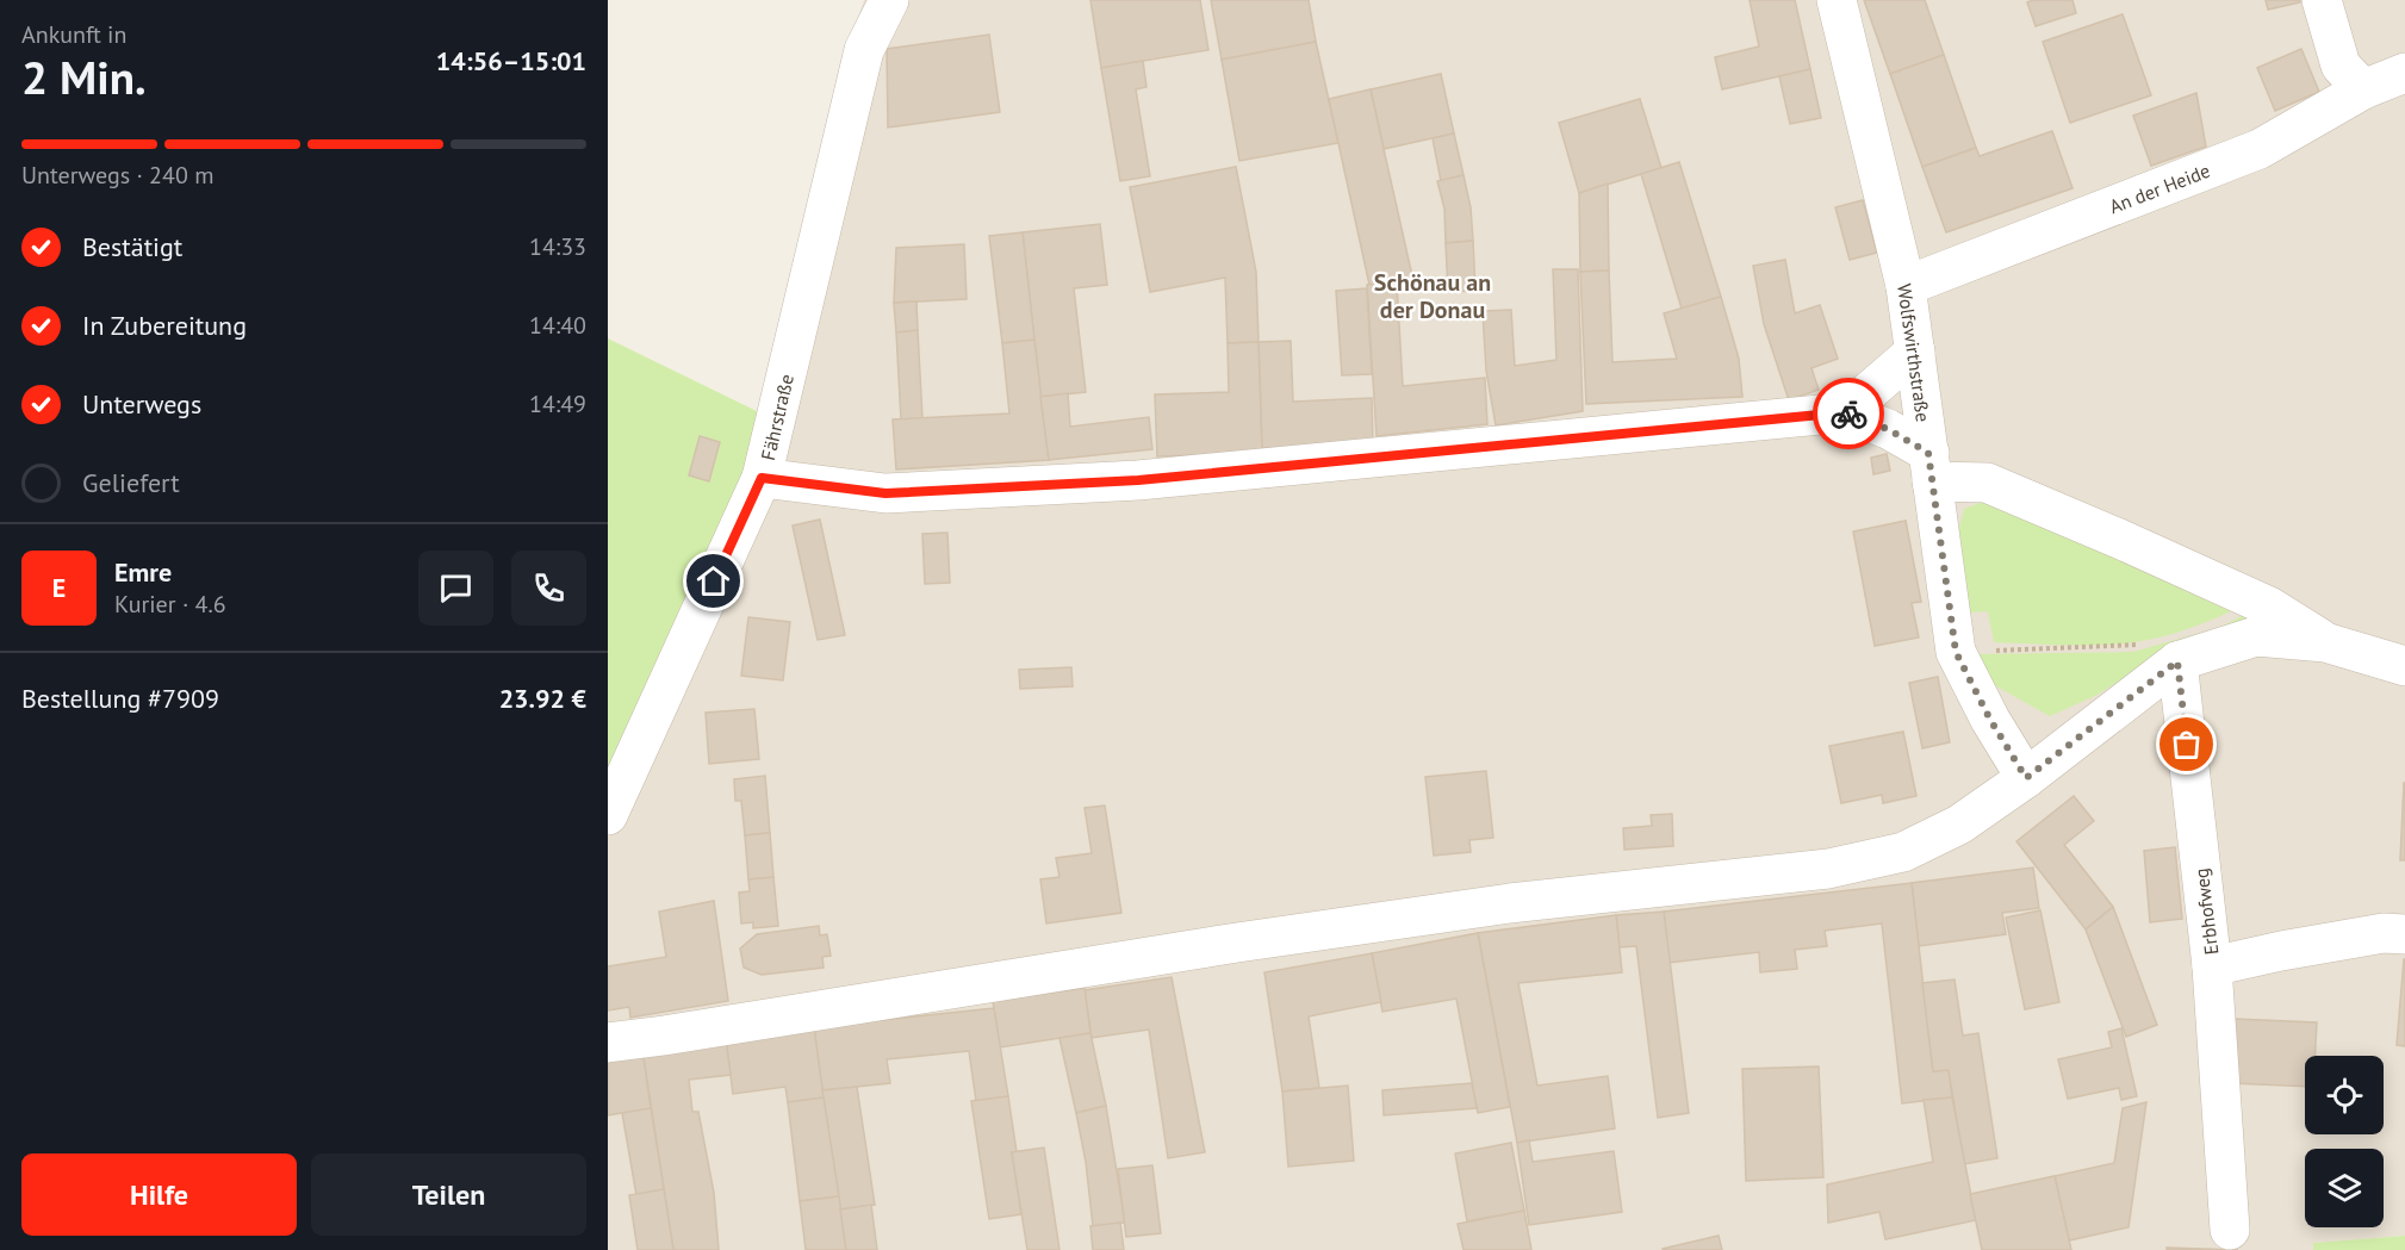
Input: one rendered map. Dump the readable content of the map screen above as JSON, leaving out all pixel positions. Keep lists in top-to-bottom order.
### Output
{
  "streets": {
    "street": [
      "An der Heide",
      "Wolfswirthstraße",
      "Fährstraße",
      "Erbhofweg"
    ]
  },
  "crossings": [
    ["An der Heide", "Wolfswirthstraße"]
  ],
  "districts": ["Schönau an der Donau"],
  "page": {
    "heading": ["2 Min.", "Ankunft in", "14:56–15:01"],
    "panel": [
      "Emre",
      "Kurier · 4.6",
      "Bestellung #7909",
      "23.92 €"
    ],
    "bar": "Unterwegs · 240 m",
    "list": [
      ["Bestätigt", "14:33"],
      ["In Zubereitung", "14:40"],
      ["Unterwegs", "14:49"],
      "Geliefert"
    ],
    "round": "E",
    "buttons": ["Hilfe", "Teilen"]
  }
}
